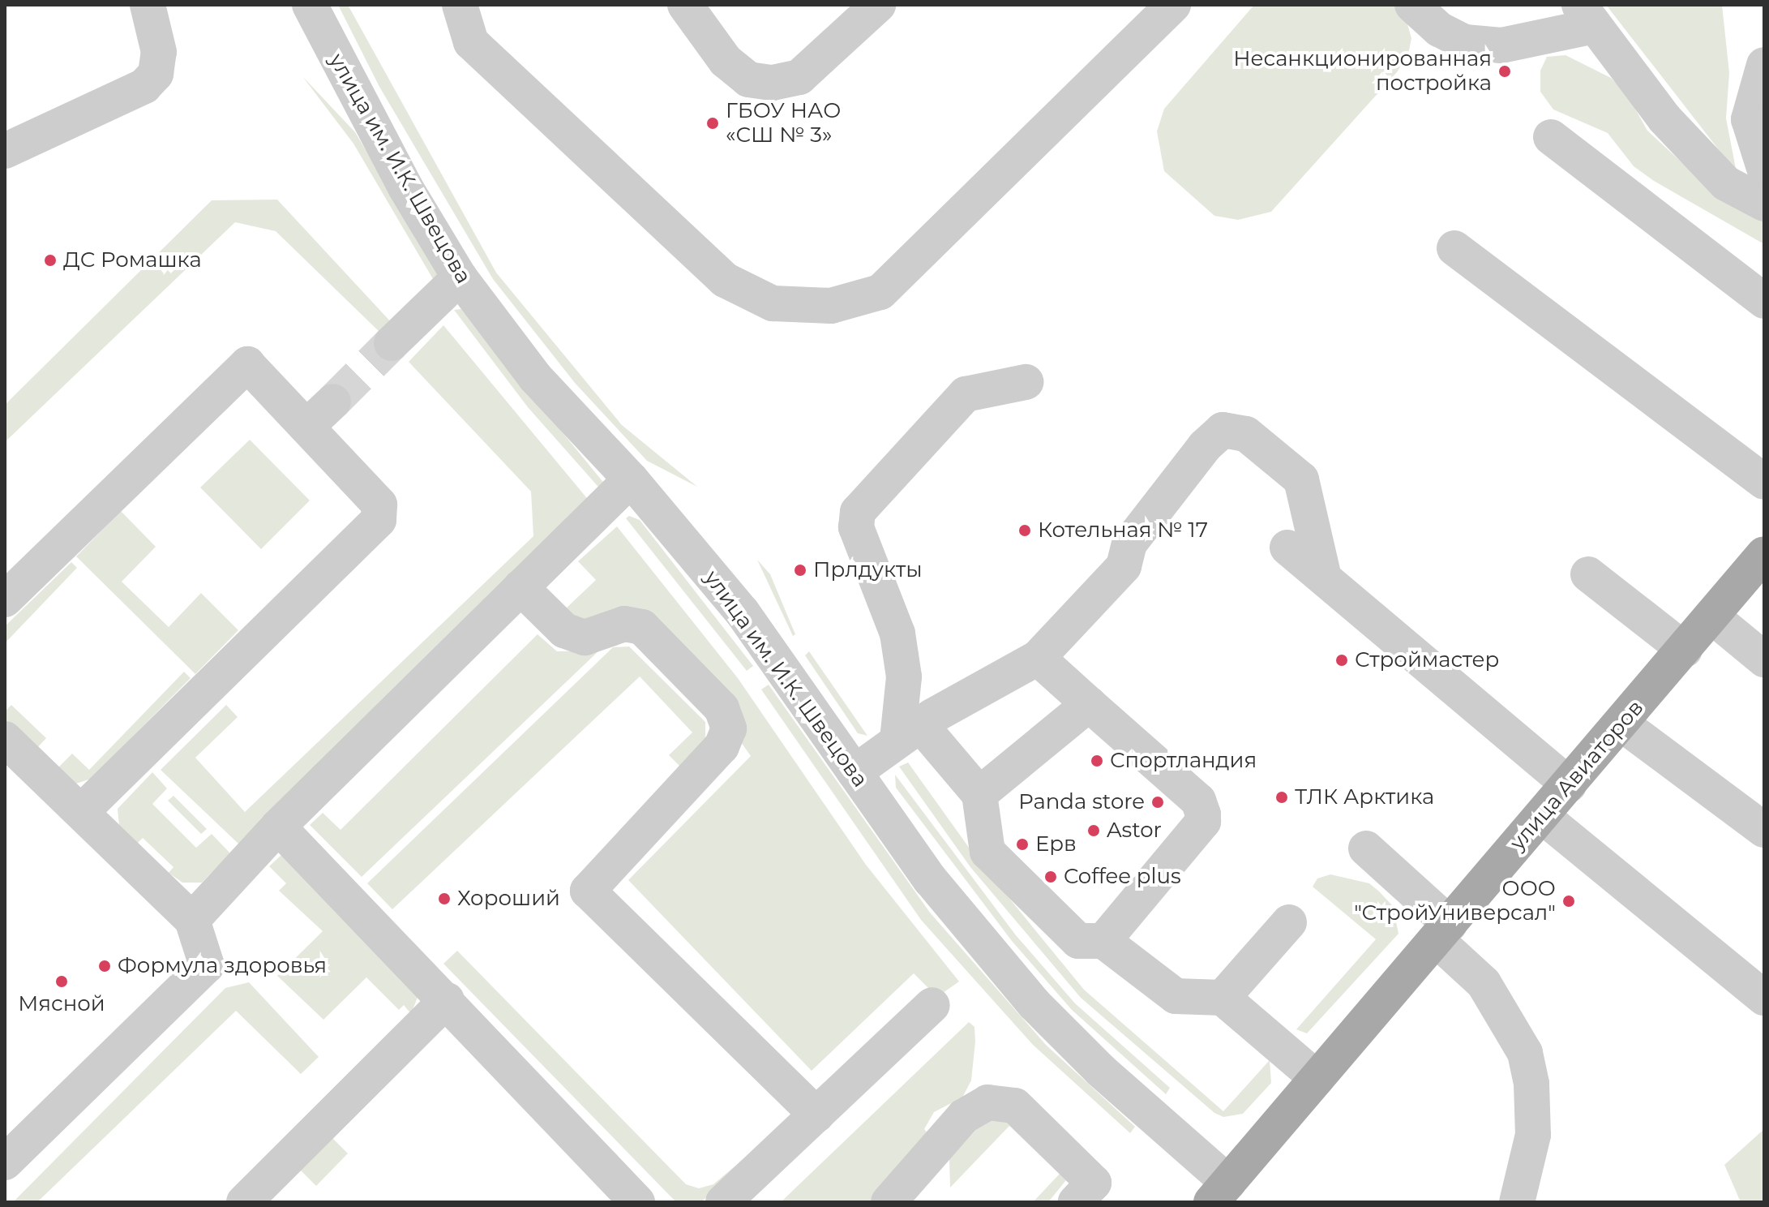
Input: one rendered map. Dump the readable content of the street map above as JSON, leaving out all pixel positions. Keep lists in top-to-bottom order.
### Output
{
  "streets": {
    "main road": ["улица Авиаторов"],
    "street": ["улица им. И.К. Швецова"]
  },
  "crossings": [
    ["улица им. И.К. Швецова", "улица Авиаторов"]
  ],
  "places": [
    "Несанкционированная постройка",
    "ГБОУ НАО «СШ № 3»",
    "ДС Ромашка",
    "Котельная № 17",
    "Прлдукты",
    "Строймастер",
    "Спортландия",
    "ТЛК Арктика",
    "Panda store",
    "Astor",
    "Ерв",
    "Coffee plus",
    "Хороший",
    "ООО \"СтройУниверсал\"",
    "Формула здоровья",
    "Мясной"
  ]
}
